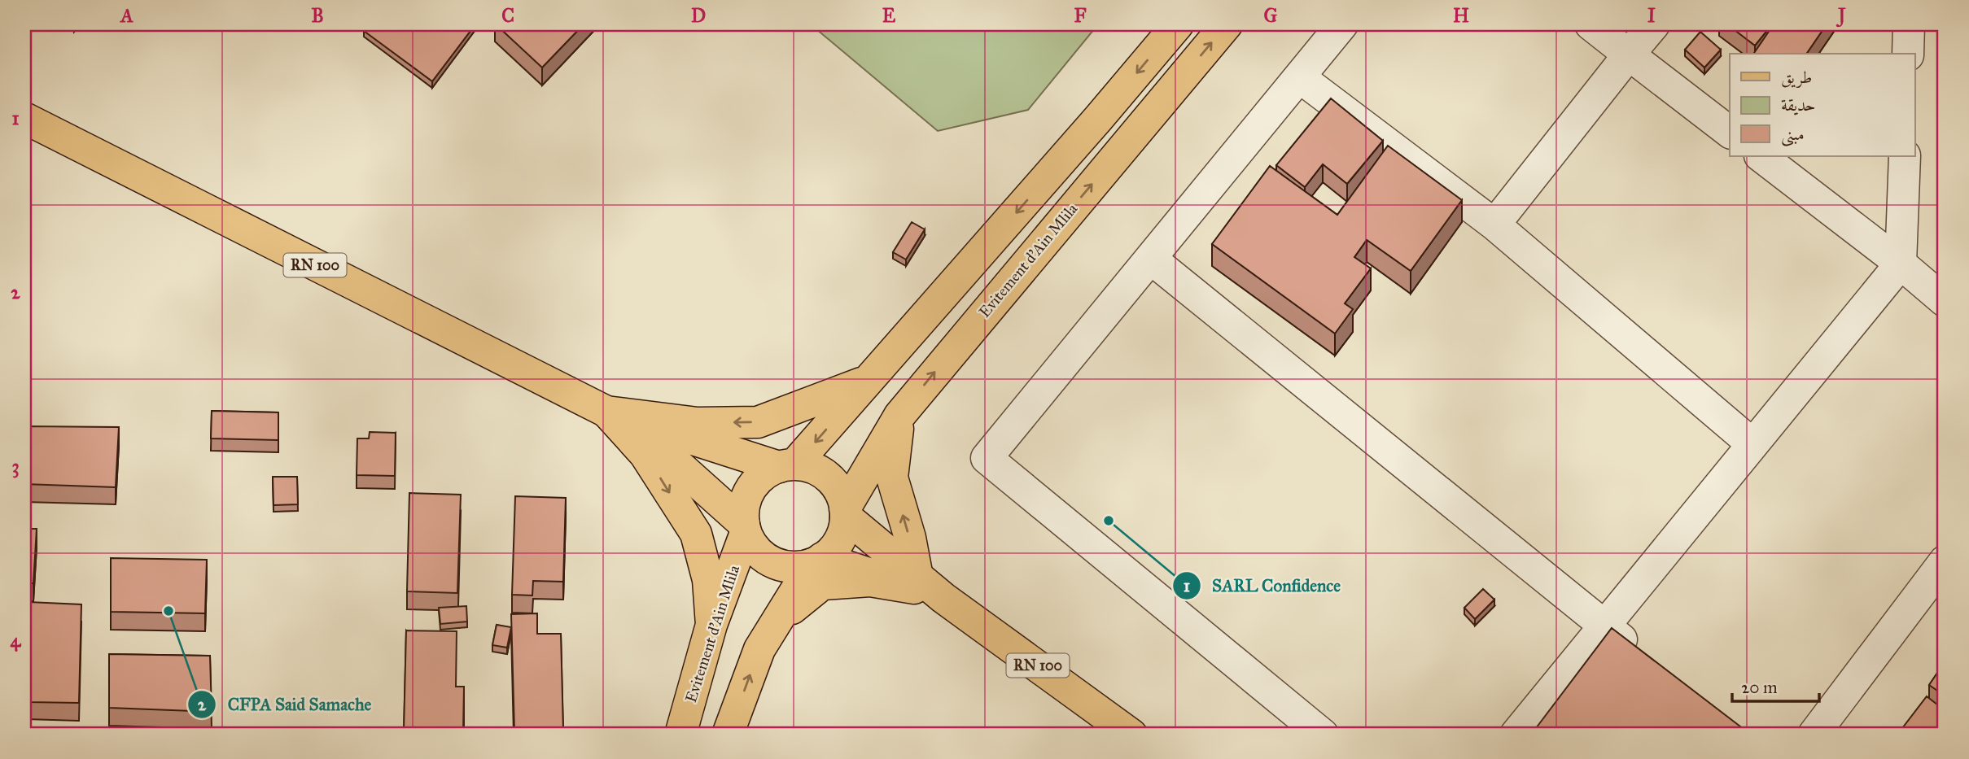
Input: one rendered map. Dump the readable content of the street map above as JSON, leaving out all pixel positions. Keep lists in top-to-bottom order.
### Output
{
  "streets": {
    "main road": ["Evitement d'Ain Mlila", "RN 100"]
  },
  "crossings": [
    ["Evitement d'Ain Mlila", "RN 100"]
  ],
  "places": ["SARL Confidence", "CFPA Said Samache"],
  "legend": ["طريق", "حديقة", "مبنى"],
  "scale_bar": "20 m",
  "grid": {
    "columns": [
      "A",
      "B",
      "C",
      "D",
      "E",
      "F",
      "G",
      "H",
      "I",
      "J"
    ],
    "rows": [
      "1",
      "2",
      "3",
      "4"
    ]
  }
}
